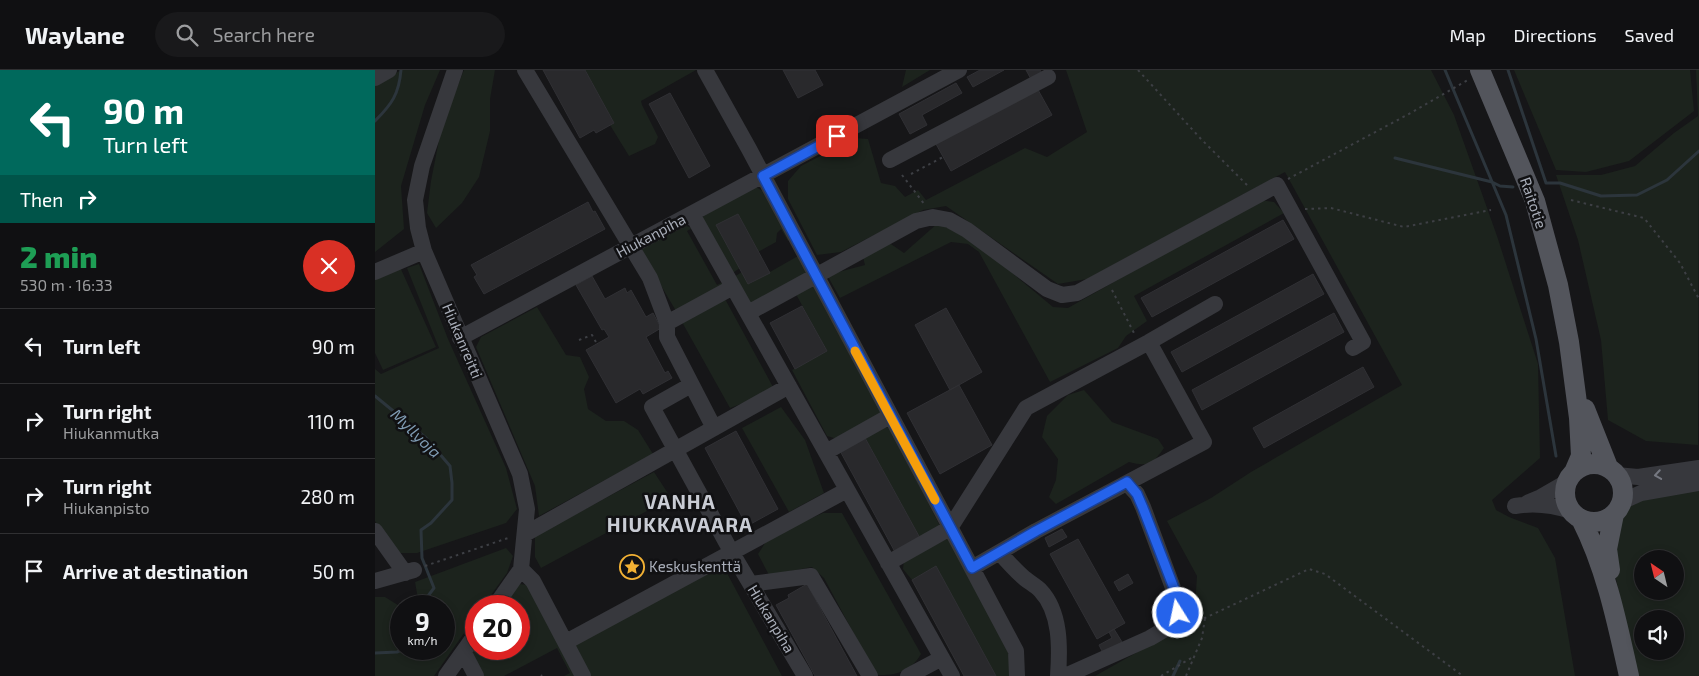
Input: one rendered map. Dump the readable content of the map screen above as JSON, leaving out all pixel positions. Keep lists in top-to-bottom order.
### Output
{
  "streets": {
    "main road": ["Raitotie"],
    "street": ["Hiukanpiha", "Hiukanreitti"]
  },
  "crossings": [
    ["Hiukanpiha", "Hiukanreitti"]
  ],
  "districts": ["VANHA HIUKKAVAARA"],
  "water": ["Myllyoja"],
  "places": {
    "place": ["Keskuskenttä"]
  },
  "north": "top left",
  "page": {
    "header": "Waylane",
    "search": "Search here",
    "nav": ["Map", "Directions", "Saved"],
    "turn": ["90 m", "Turn left"],
    "then": "Then",
    "heading": ["2 min", "530 m · 16:33"],
    "list": [
      {
        "name": "Turn left",
        "value": "90 m"
      },
      {
        "name": "Turn right",
        "note": "Hiukanmutka",
        "value": "110 m"
      },
      {
        "name": "Turn right",
        "note": "Hiukanpisto",
        "value": "280 m"
      },
      {
        "name": "Arrive at destination",
        "value": "50 m"
      }
    ],
    "speed": "9 km/h",
    "limit": "20"
  }
}
